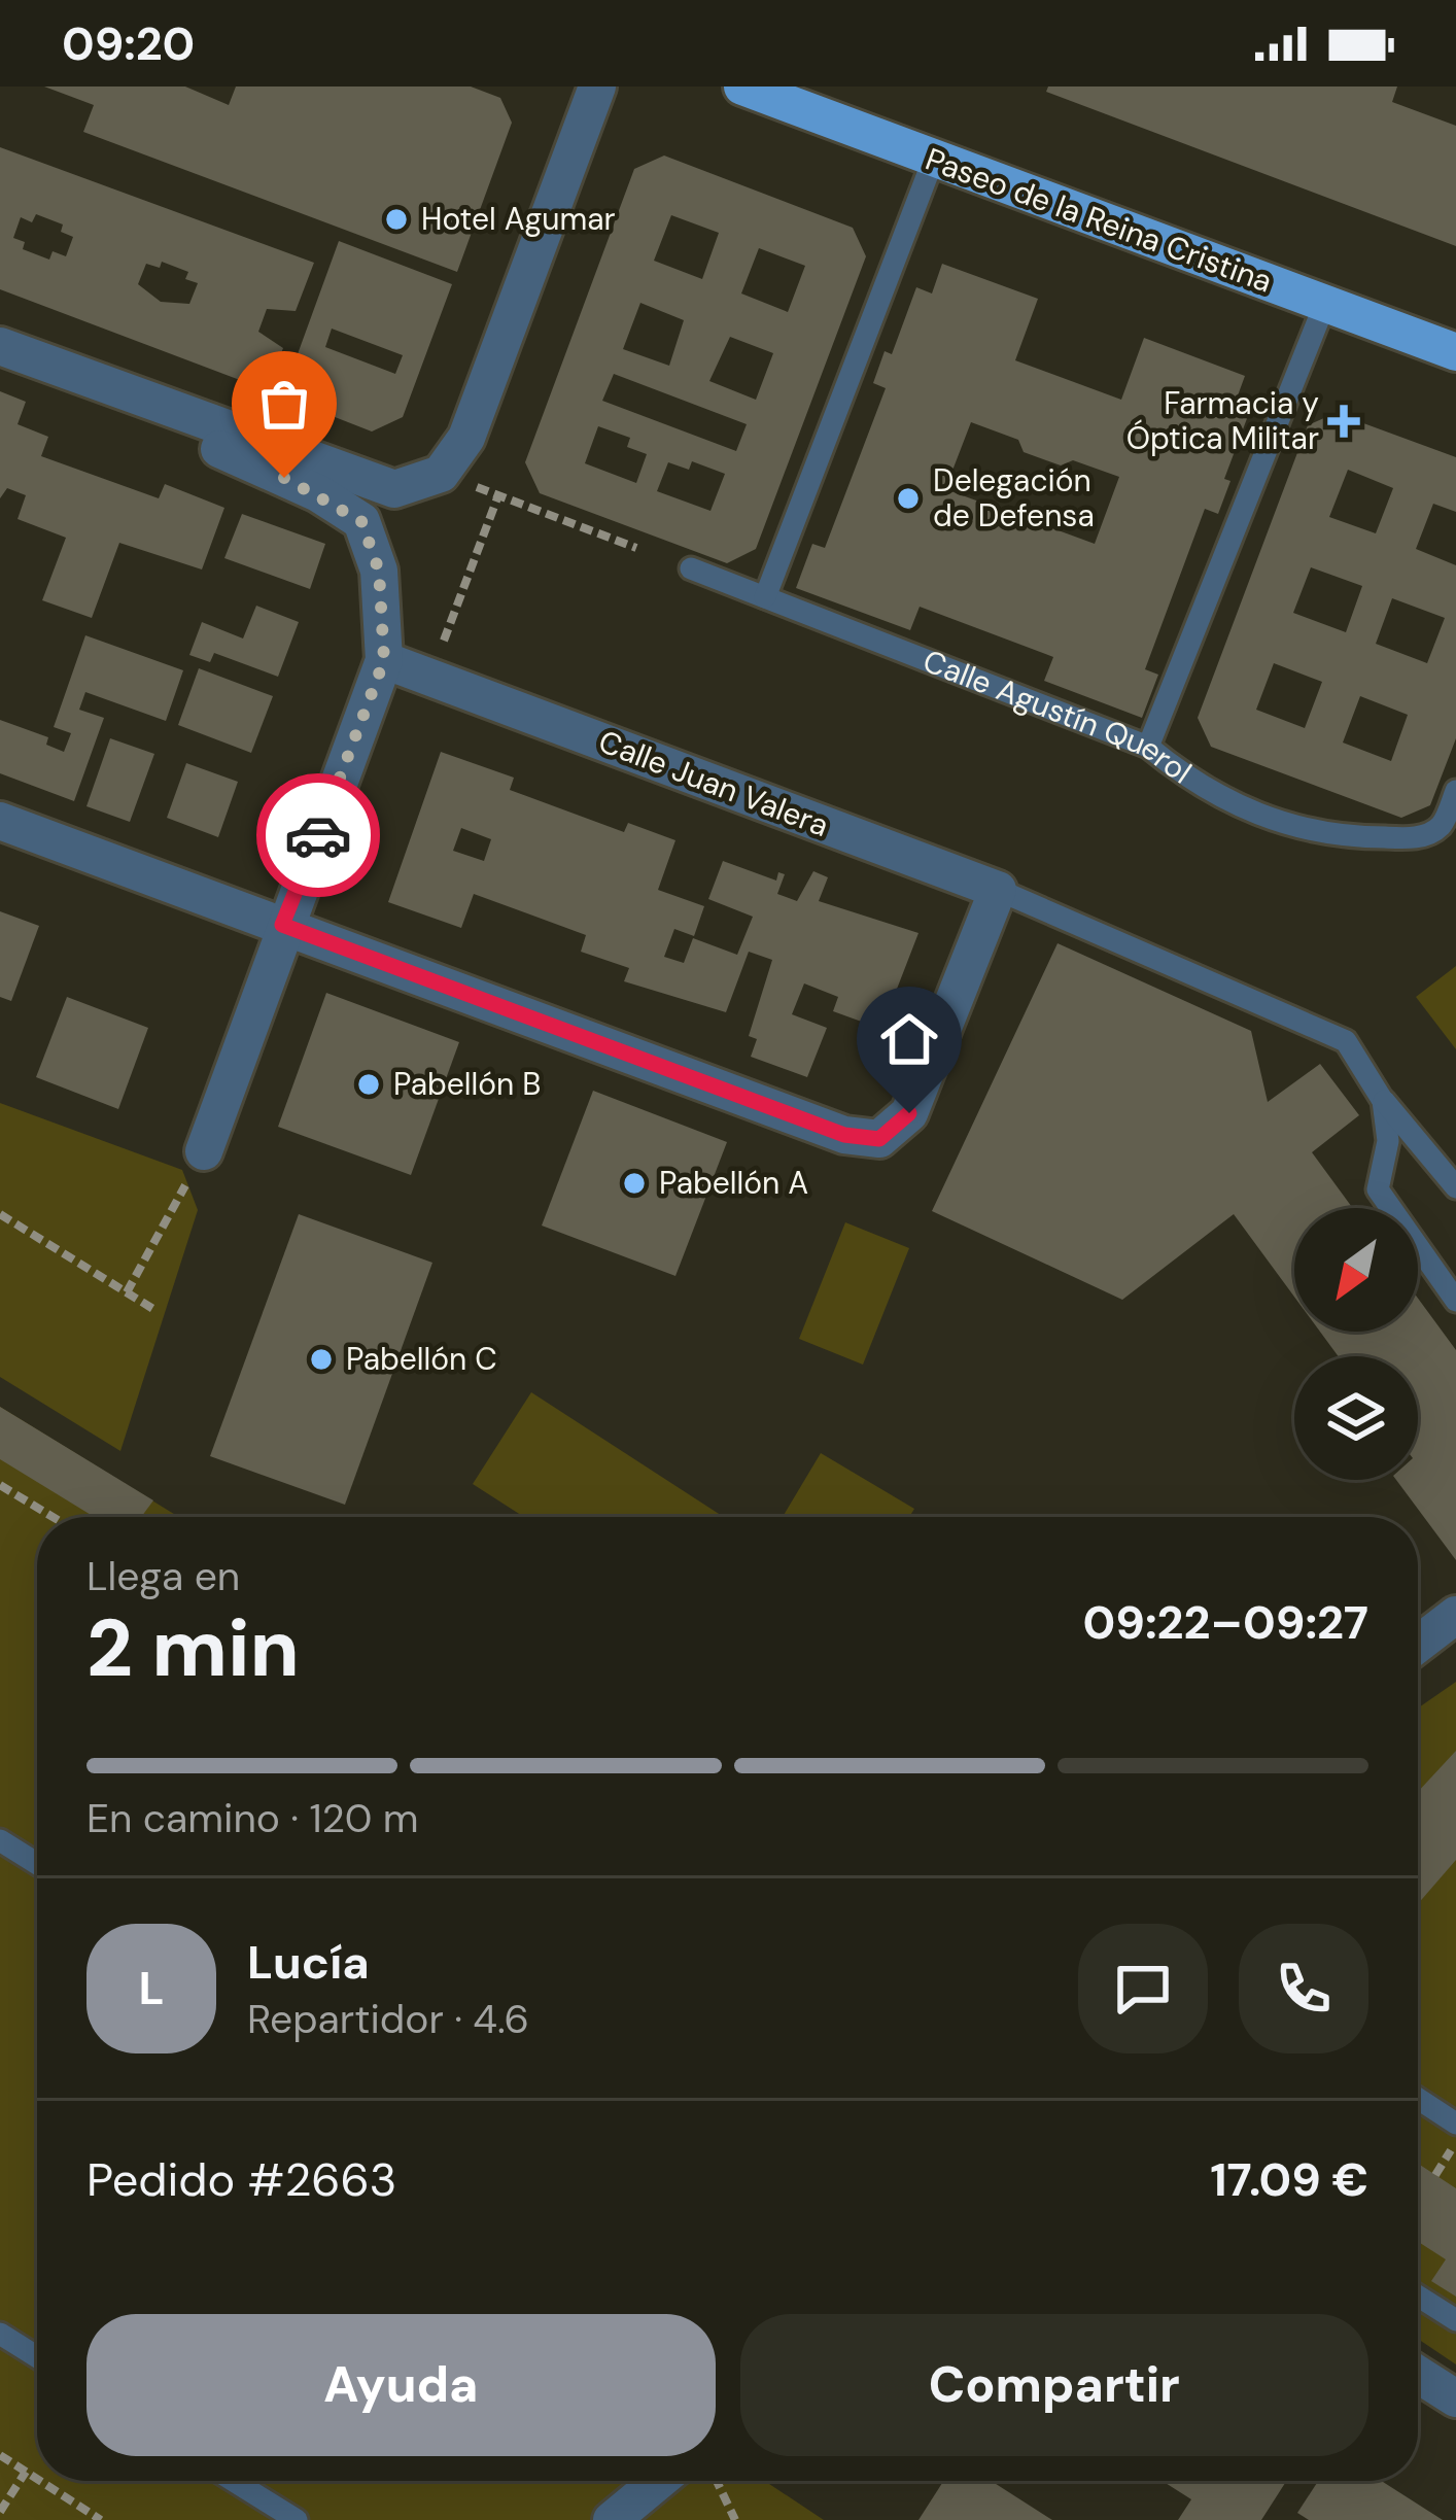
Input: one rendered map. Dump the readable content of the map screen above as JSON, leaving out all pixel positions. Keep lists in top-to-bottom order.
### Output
{
  "streets": {
    "main road": ["Paseo de la Reina Cristina"],
    "street": ["Calle Juan Valera"],
    "lane": ["Calle Agustín Querol"]
  },
  "places": {
    "other": [
      "Hotel Agumar",
      "Delegación de Defensa",
      "Pabellón B",
      "Pabellón A",
      "Pabellón C"
    ],
    "health": ["Farmacia y Óptica Militar"]
  },
  "north": "bottom left",
  "page": {
    "status": "09:20",
    "heading": ["2 min", "Llega en", "09:22–09:27"],
    "panel": [
      "Lucía",
      "Repartidor · 4.6",
      "Pedido #2663",
      "17.09 €"
    ],
    "bar": "En camino · 120 m",
    "round": "L",
    "buttons": ["Ayuda", "Compartir"]
  }
}
